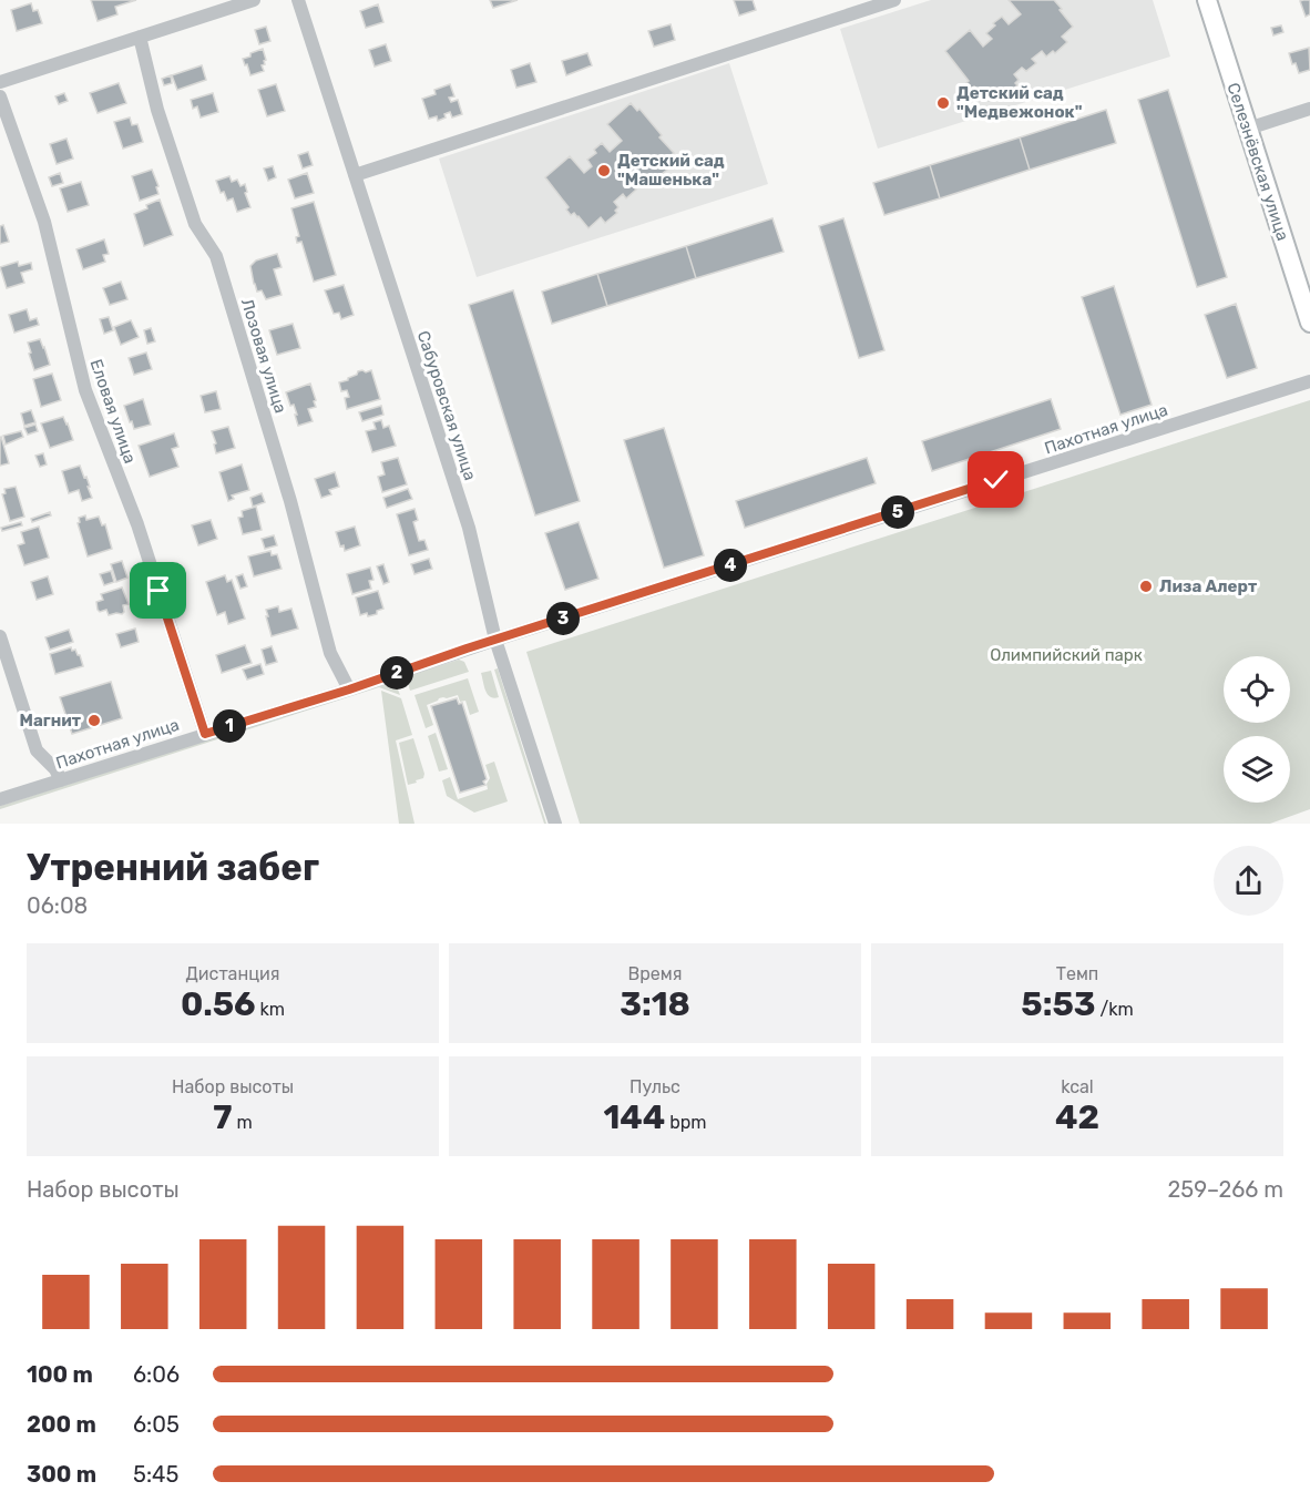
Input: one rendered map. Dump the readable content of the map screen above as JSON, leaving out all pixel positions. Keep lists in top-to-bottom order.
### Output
{
  "streets": {
    "street": [
      "Селезнёвская улица",
      "Лозовая улица",
      "Сабуровская улица",
      "Еловая улица",
      "Пахотная улица"
    ]
  },
  "crossings": [
    ["Лозовая улица", "Пахотная улица"],
    ["Сабуровская улица", "Пахотная улица"],
    ["Еловая улица", "Пахотная улица"]
  ],
  "parks": ["Олимпийский парк"],
  "places": [
    "Детский сад \"Медвежонок\"",
    "Детский сад \"Машенька\"",
    "Лиза Алерт",
    "Магнит"
  ],
  "page": {
    "pins": [
      "5",
      "4",
      "3",
      "2",
      "1"
    ],
    "heading": ["Утренний забег", "06:08"],
    "stats": [
      ["Дистанция", "0.56 km"],
      ["Время", "3:18"],
      ["Темп", "5:53 /km"],
      ["Набор высоты", "7 m"],
      ["Пульс", "144 bpm"],
      ["kcal", "42"]
    ],
    "chart": ["Набор высоты", "259–266 m"],
    "list": [
      {
        "name": "100 m",
        "note": "6:06"
      },
      {
        "name": "200 m",
        "note": "6:05"
      },
      {
        "name": "300 m",
        "note": "5:45"
      }
    ]
  }
}
